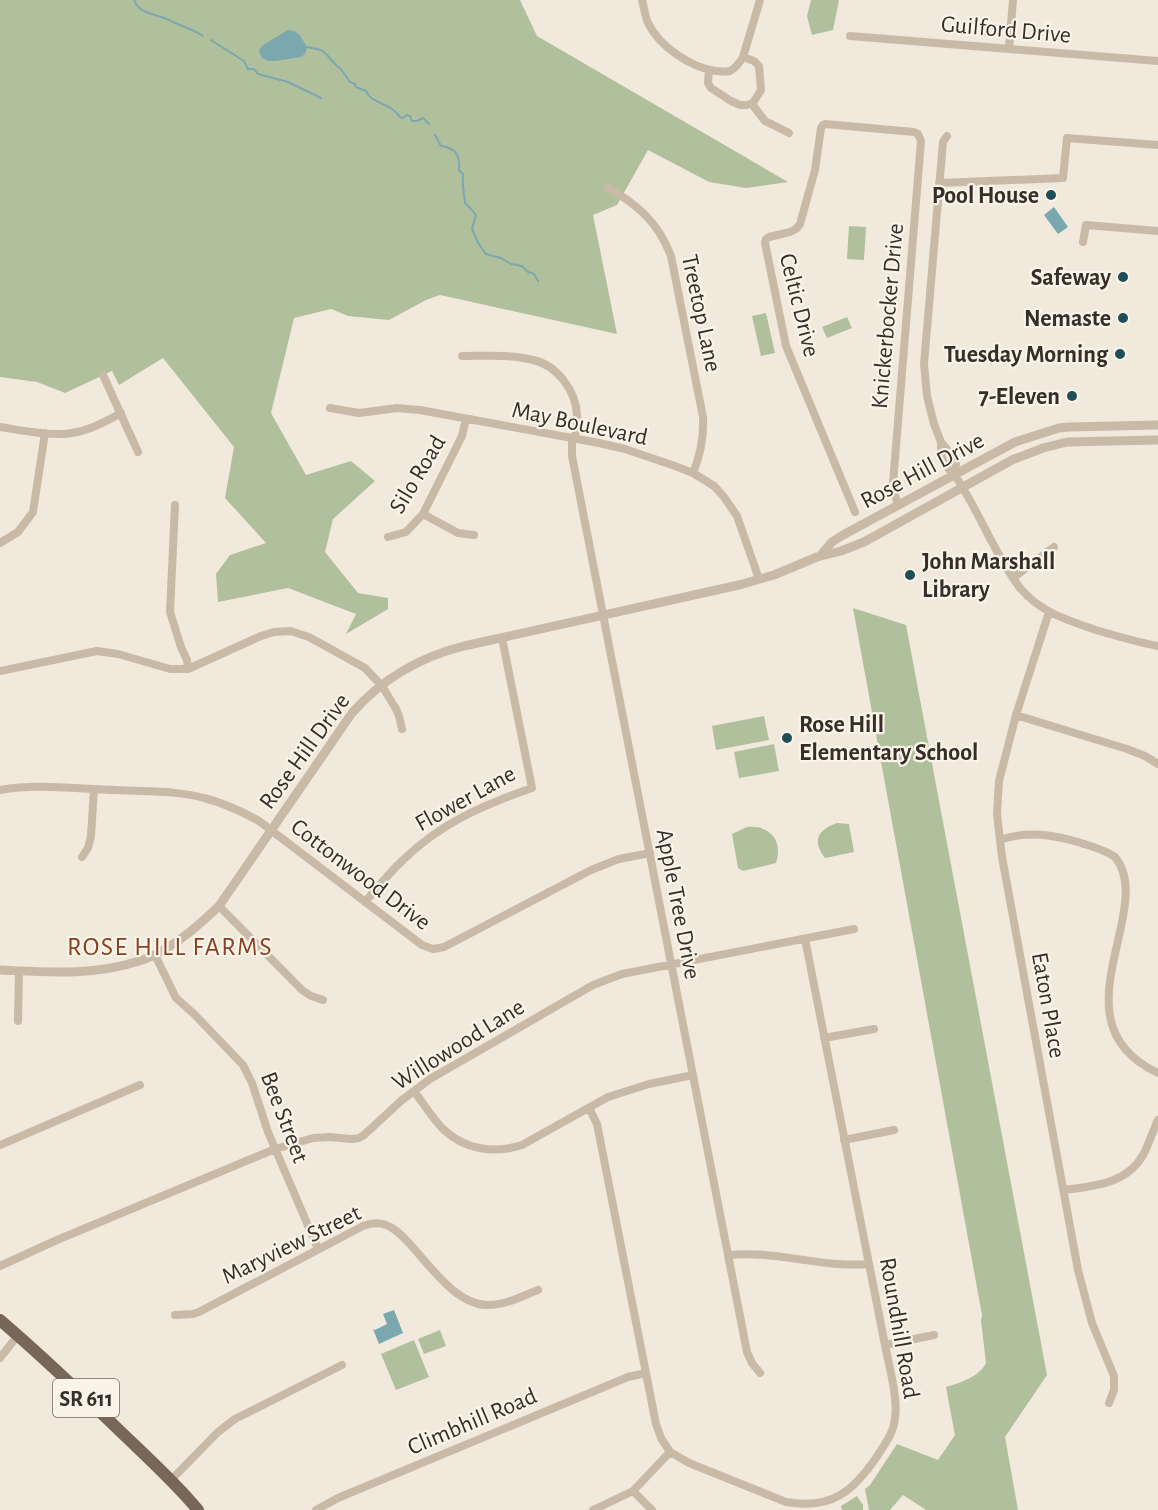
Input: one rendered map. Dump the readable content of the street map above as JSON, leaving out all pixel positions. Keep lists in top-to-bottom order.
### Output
{
  "streets": {
    "main road": ["SR 611"],
    "street": [
      "Guilford Drive",
      "Celtic Drive",
      "Treetop Lane",
      "Knickerbocker Drive",
      "May Boulevard",
      "Rose Hill Drive",
      "Silo Road",
      "Flower Lane",
      "Cottonwood Drive",
      "Apple Tree Drive",
      "Eaton Place",
      "Willowood Lane",
      "Bee Street",
      "Maryview Street",
      "Roundhill Road",
      "Climbhill Road"
    ]
  },
  "crossings": [
    ["Celtic Drive", "Knickerbocker Drive"],
    ["Treetop Lane", "May Boulevard"],
    ["Knickerbocker Drive", "Rose Hill Drive"],
    ["May Boulevard", "Rose Hill Drive"],
    ["May Boulevard", "Silo Road"],
    ["May Boulevard", "Apple Tree Drive"],
    ["Rose Hill Drive", "Flower Lane"],
    ["Rose Hill Drive", "Cottonwood Drive"],
    ["Rose Hill Drive", "Apple Tree Drive"],
    ["Rose Hill Drive", "Bee Street"],
    ["Flower Lane", "Cottonwood Drive"],
    ["Cottonwood Drive", "Apple Tree Drive"],
    ["Apple Tree Drive", "Willowood Lane"],
    ["Willowood Lane", "Bee Street"],
    ["Willowood Lane", "Roundhill Road"],
    ["Bee Street", "Maryview Street"]
  ],
  "districts": ["ROSE HILL FARMS"],
  "places": [
    "Pool House",
    "Safeway",
    "Nemaste",
    "Tuesday Morning",
    "7-Eleven",
    "John Marshall Library",
    "Rose Hill Elementary School"
  ]
}
